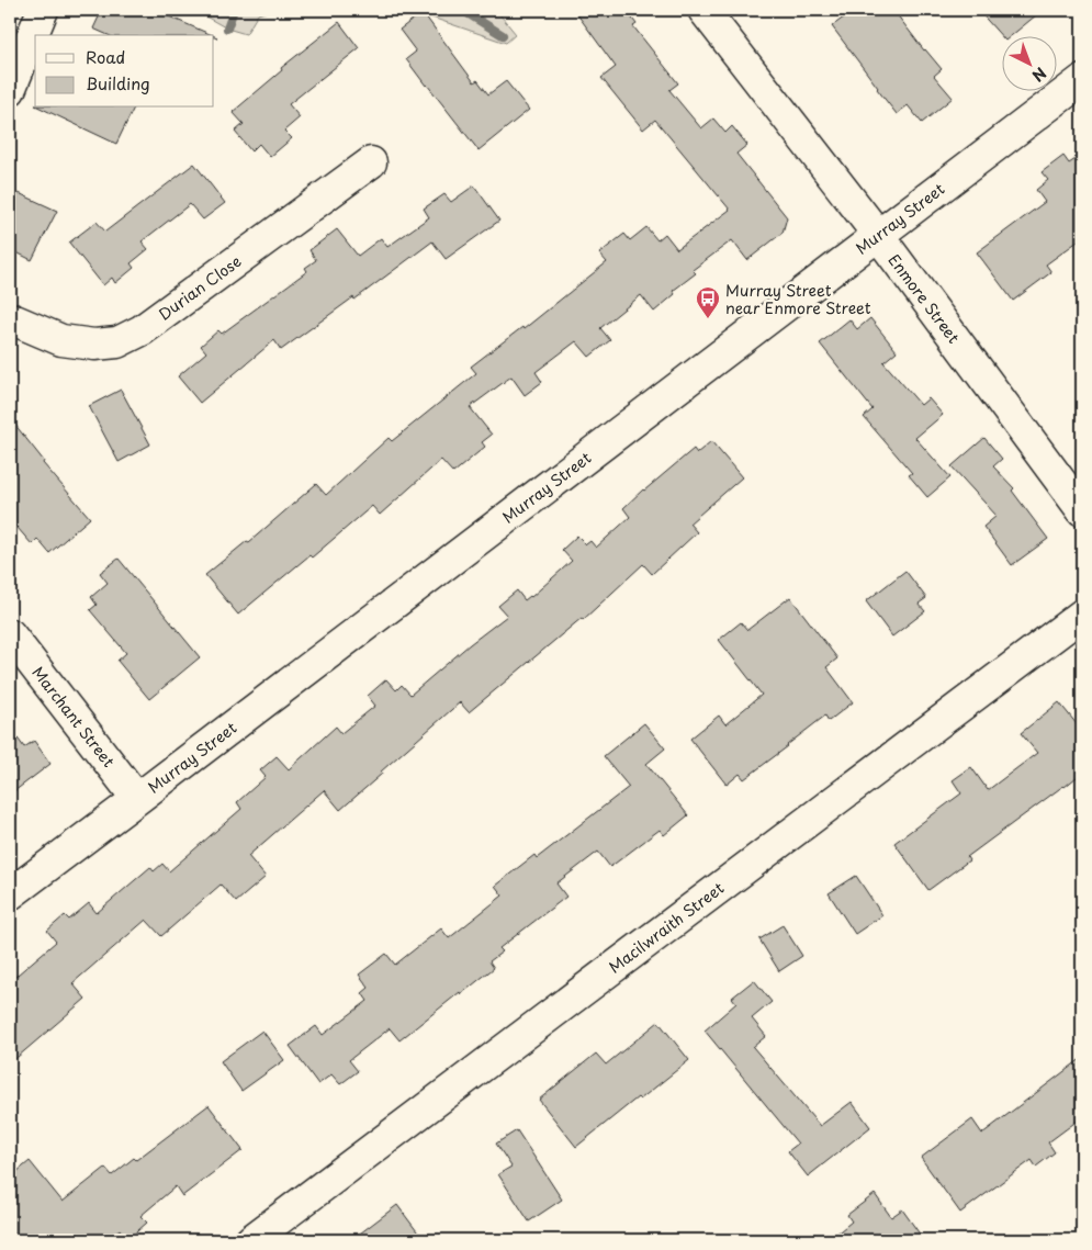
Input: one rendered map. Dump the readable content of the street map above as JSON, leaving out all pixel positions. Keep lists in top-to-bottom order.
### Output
{
  "streets": {
    "street": [
      "Murray Street",
      "Durian Close",
      "Enmore Street",
      "Marchant Street",
      "Macilwraith Street"
    ]
  },
  "crossings": [
    ["Murray Street", "Enmore Street"],
    ["Murray Street", "Marchant Street"]
  ],
  "places": {
    "bus stop": ["Murray Street near Enmore Street"]
  },
  "legend": ["Road", "Building"],
  "north": "bottom right"
}
